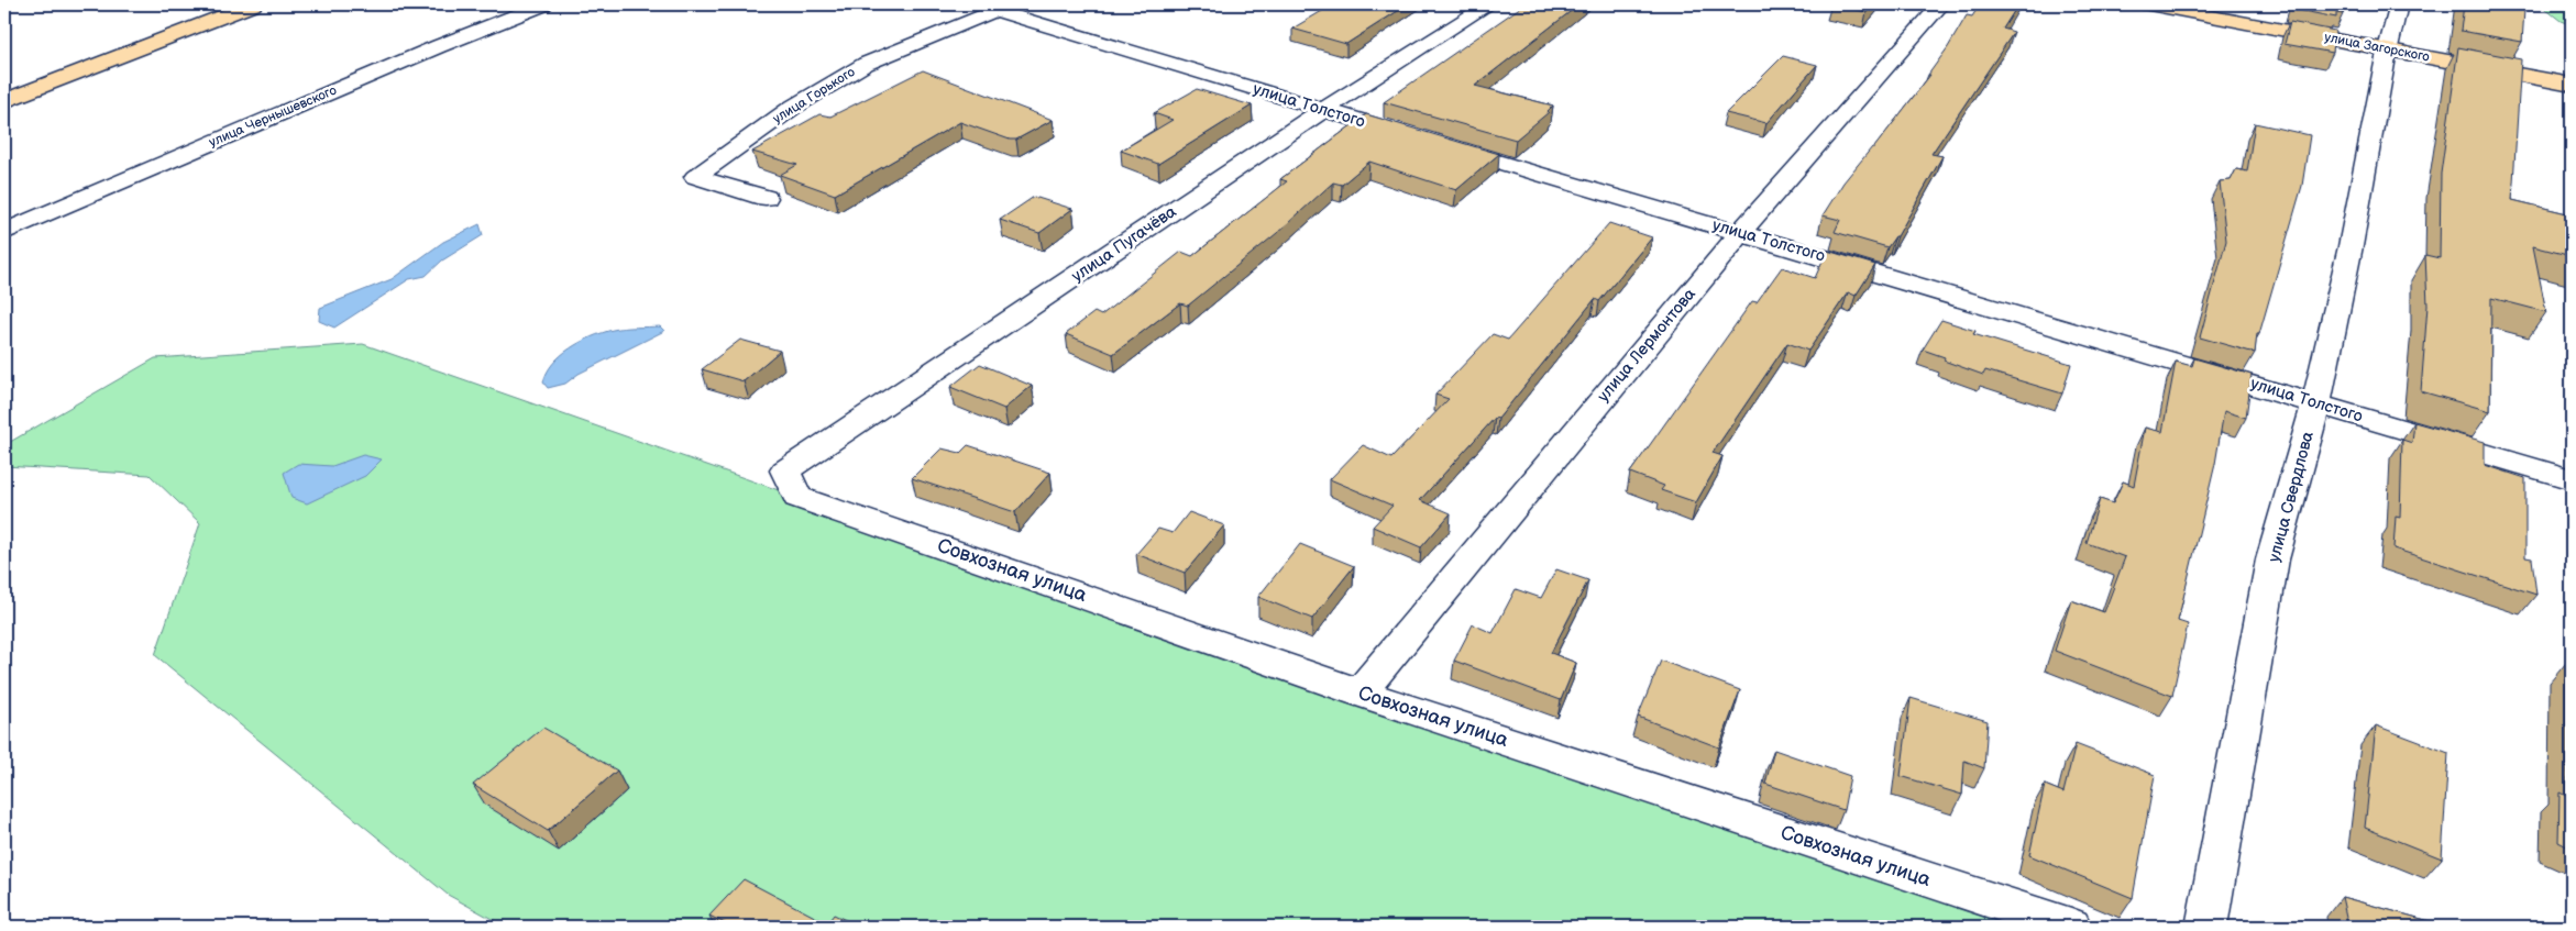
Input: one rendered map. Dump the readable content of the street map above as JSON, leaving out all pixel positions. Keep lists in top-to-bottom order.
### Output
{
  "streets": {
    "main road": ["улица Загорского"],
    "street": [
      "улица Горького",
      "улица Толстого",
      "улица Чернышевского",
      "улица Пугачёва",
      "улица Лермонтова",
      "улица Свердлова",
      "Совхозная улица"
    ]
  },
  "crossings": [
    ["улица Загорского", "улица Свердлова"],
    ["улица Горького", "улица Толстого"],
    ["улица Толстого", "улица Пугачёва"],
    ["улица Толстого", "улица Лермонтова"],
    ["улица Толстого", "улица Свердлова"],
    ["улица Пугачёва", "Совхозная улица"],
    ["улица Лермонтова", "Совхозная улица"]
  ]
}
